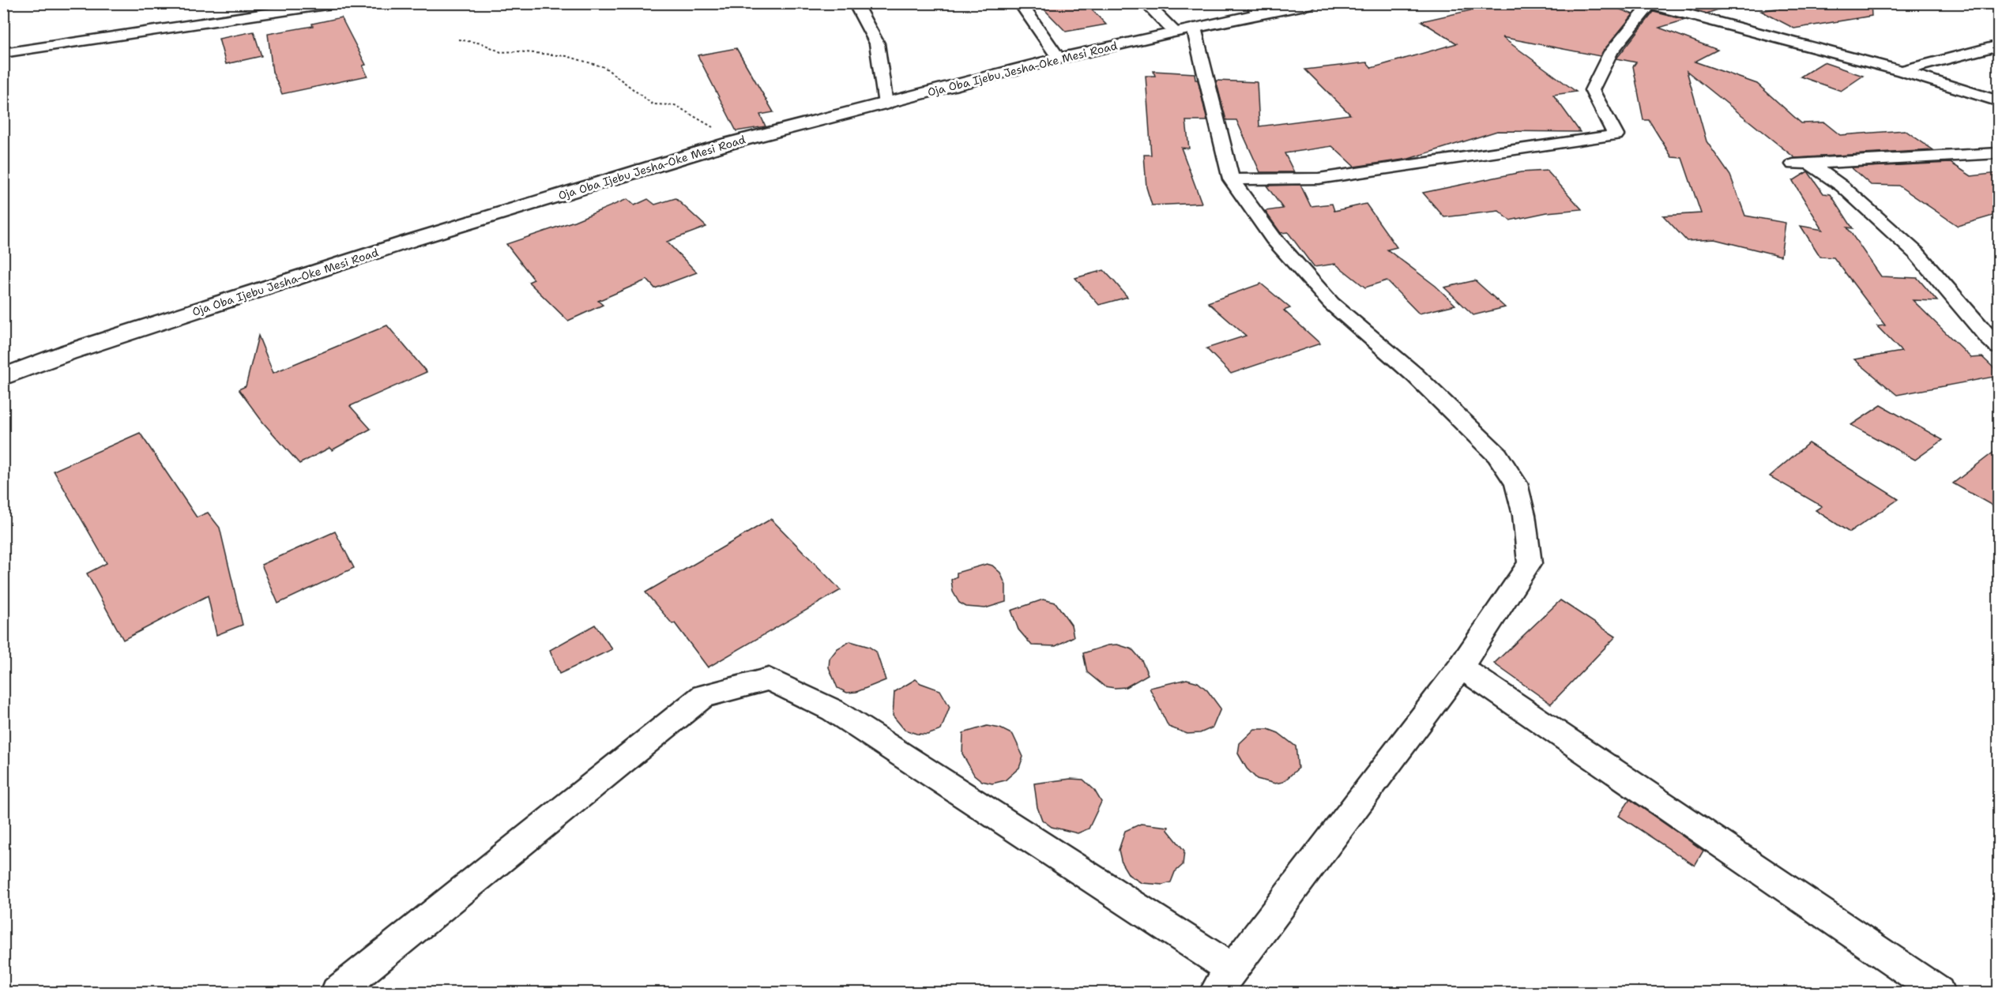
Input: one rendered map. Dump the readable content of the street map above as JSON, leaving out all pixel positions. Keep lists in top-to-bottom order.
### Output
{
  "streets": {
    "main road": ["Oja Oba Ijebu Jesha-Oke Mesi Road"]
  }
}
